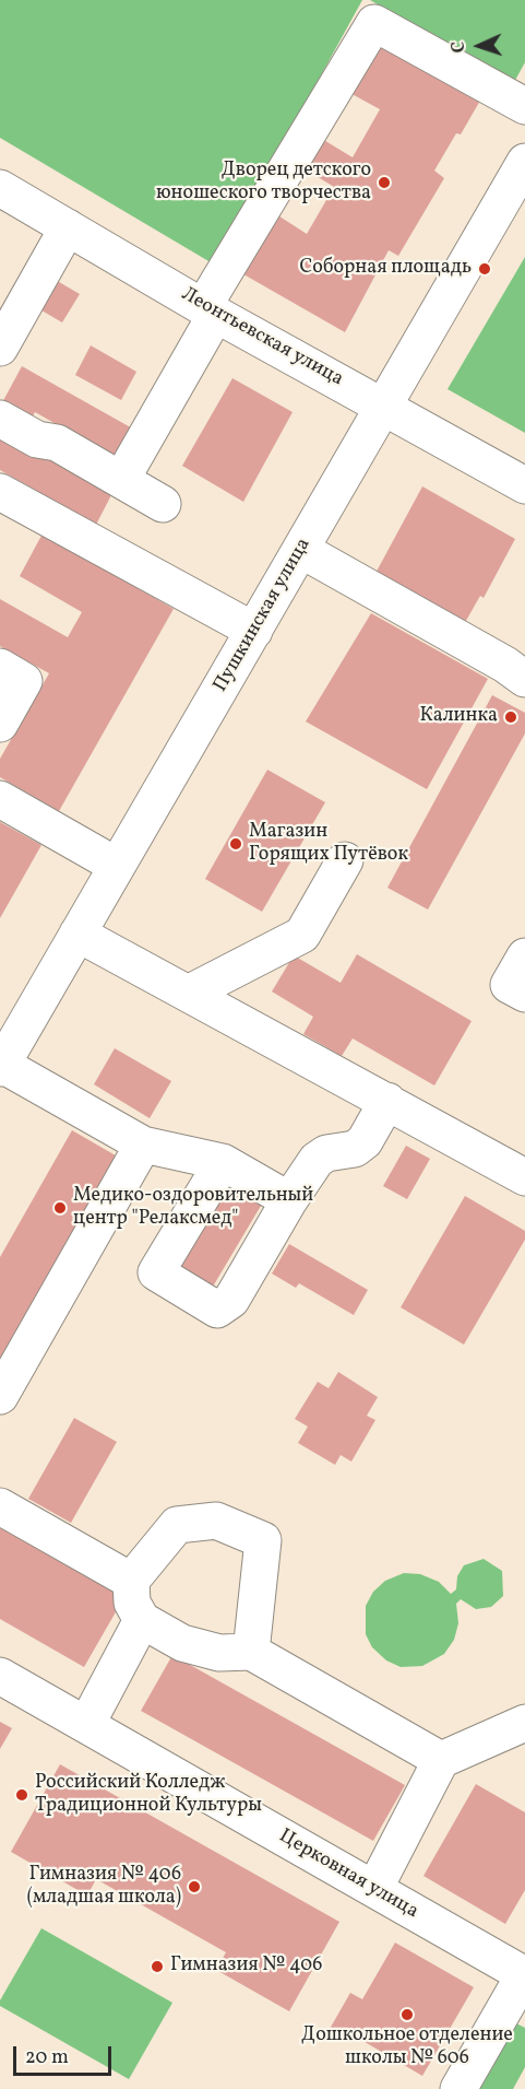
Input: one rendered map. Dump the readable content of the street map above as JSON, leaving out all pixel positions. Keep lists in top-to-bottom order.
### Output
{
  "streets": {
    "street": ["Леонтьевская улица", "Пушкинская улица", "Церковная улица"]
  },
  "crossings": [
    ["Леонтьевская улица", "Пушкинская улица"]
  ],
  "places": [
    "Дворец детского юношеского творчества",
    "Соборная площадь",
    "Калинка",
    "Магазин Горящих Путёвок",
    "Медико-оздоровительный центр \"Релаксмед\"",
    "Российский Колледж Традиционной Культуры",
    "Гимназия № 406 (младшая школа)",
    "Гимназия № 406",
    "Дошкольное отделение школы № 606"
  ],
  "scale_bar": "20 m",
  "north": "left"
}
